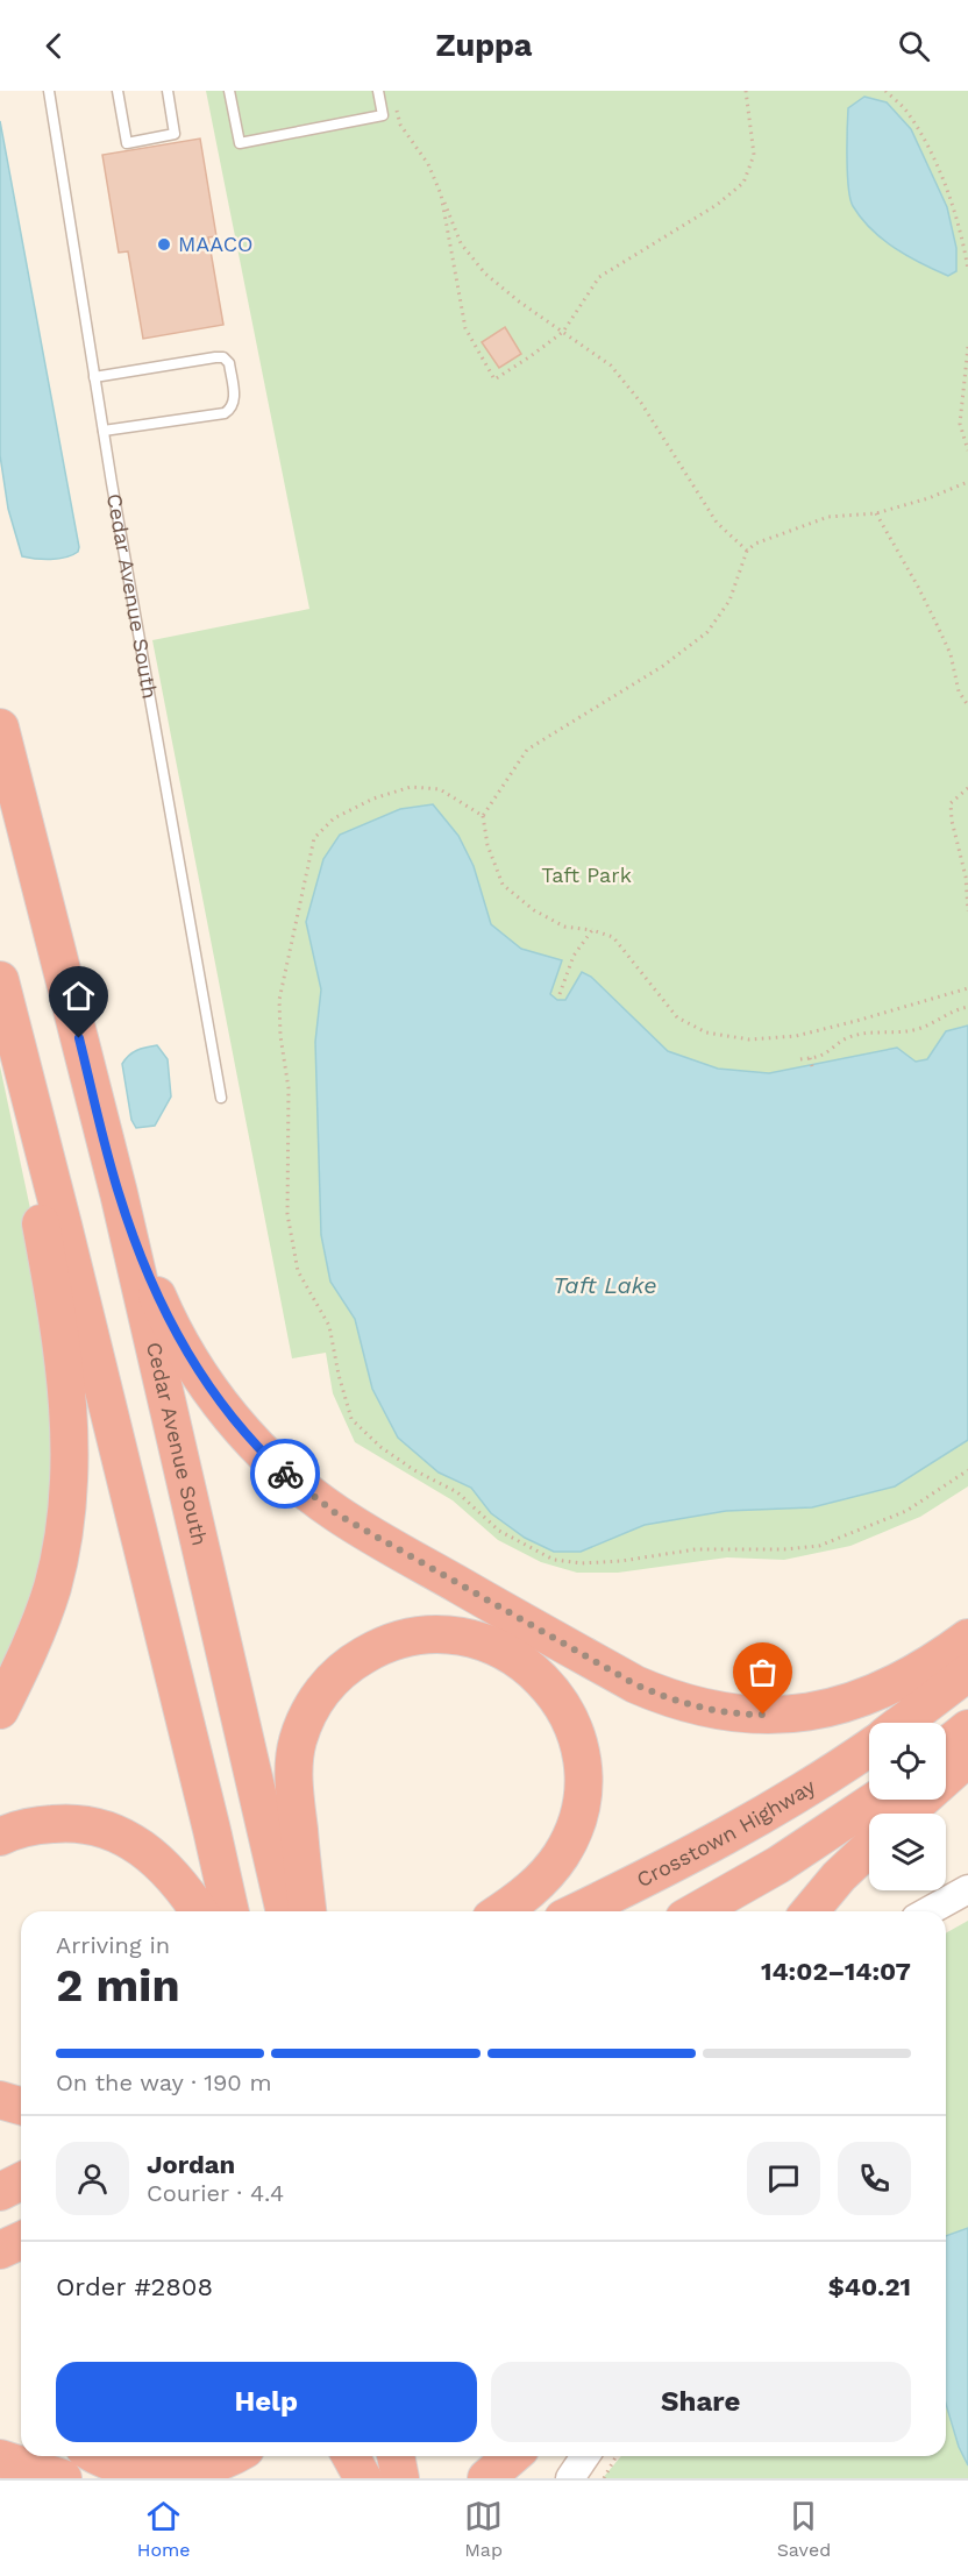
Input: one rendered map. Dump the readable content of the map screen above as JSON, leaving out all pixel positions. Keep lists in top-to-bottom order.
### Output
{
  "streets": {
    "highway": ["Cedar Avenue South", "Crosstown Highway"]
  },
  "water": ["Taft Lake"],
  "parks": ["Taft Park"],
  "places": ["MAACO"],
  "page": {
    "header": "Zuppa",
    "heading": ["2 min", "Arriving in", "14:02–14:07"],
    "panel": [
      "Jordan",
      "Courier · 4.4",
      "Order #2808",
      "$40.21"
    ],
    "bar": "On the way · 190 m",
    "buttons": ["Help", "Share"],
    "tabs": ["Home", "Map", "Saved"]
  }
}
